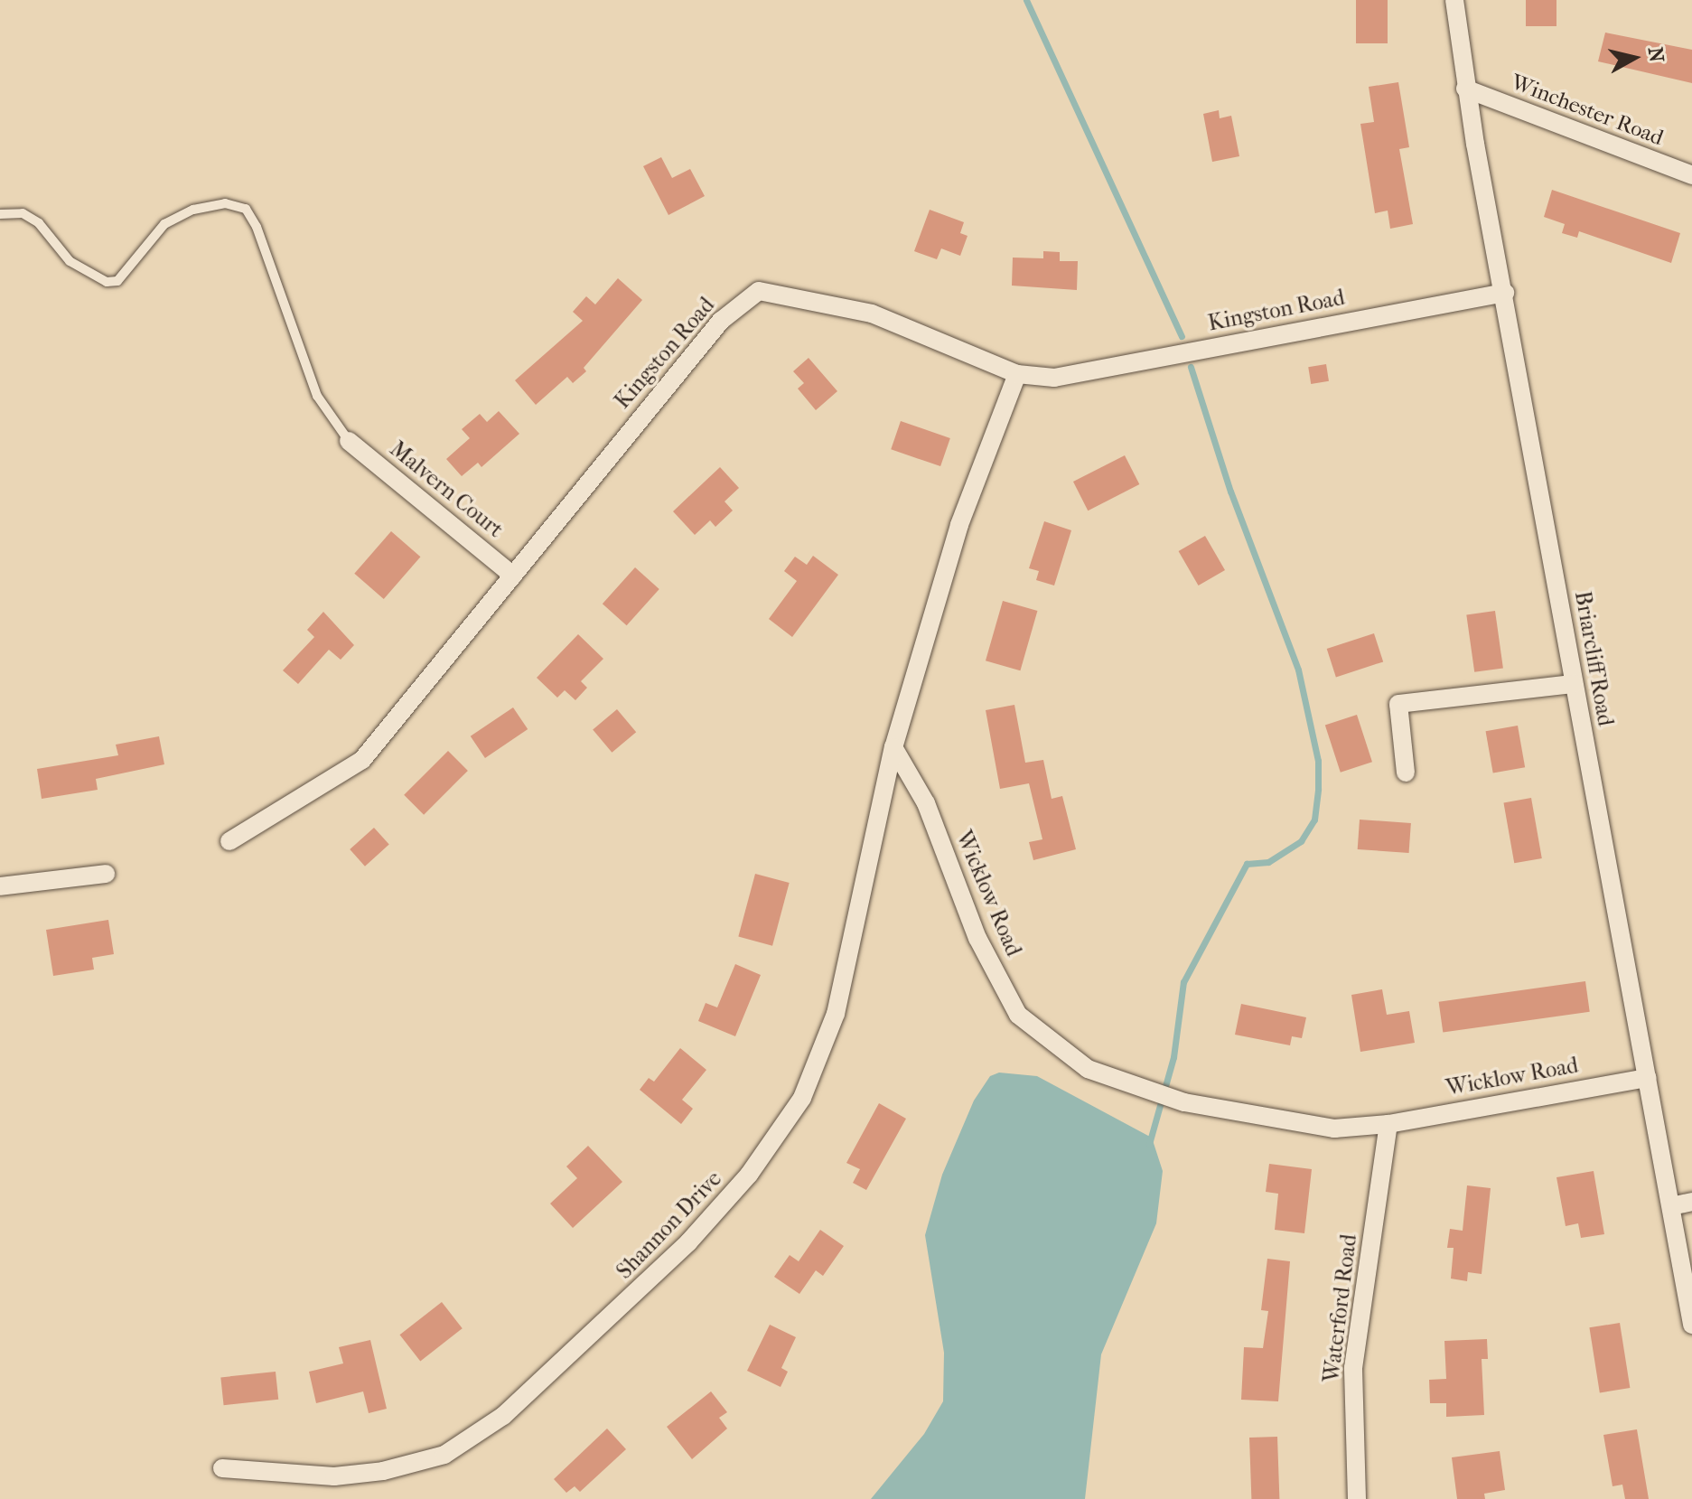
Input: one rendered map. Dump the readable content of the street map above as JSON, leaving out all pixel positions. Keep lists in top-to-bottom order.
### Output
{
  "streets": {
    "street": [
      "Winchester Road",
      "Kingston Road",
      "Malvern Court",
      "Briarcliff Road",
      "Wicklow Road",
      "Shannon Drive",
      "Waterford Road"
    ]
  },
  "crossings": [
    ["Winchester Road", "Briarcliff Road"],
    ["Kingston Road", "Malvern Court"],
    ["Kingston Road", "Briarcliff Road"],
    ["Briarcliff Road", "Wicklow Road"],
    ["Wicklow Road", "Shannon Drive"],
    ["Wicklow Road", "Waterford Road"]
  ],
  "north": "right"
}
